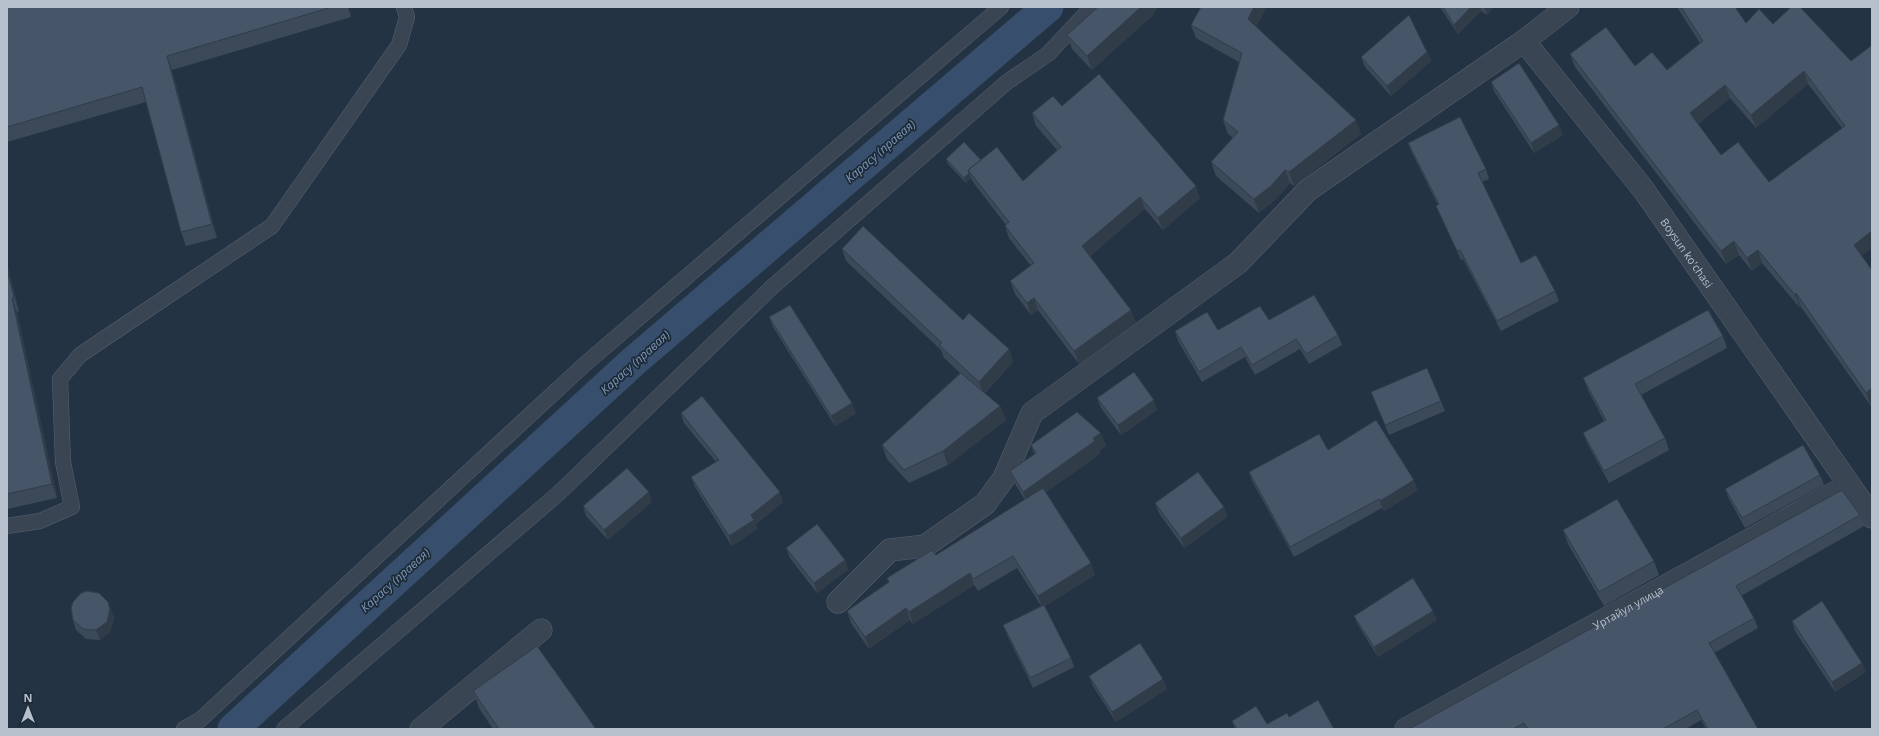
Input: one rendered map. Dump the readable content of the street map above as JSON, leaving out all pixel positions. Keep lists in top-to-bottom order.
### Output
{
  "streets": {
    "street": ["Boysun ko'chasi", "Уртайул улица"]
  },
  "crossings": [
    ["Boysun ko'chasi", "Уртайул улица"]
  ],
  "water": ["Карасу (правая)"],
  "north": "top"
}
